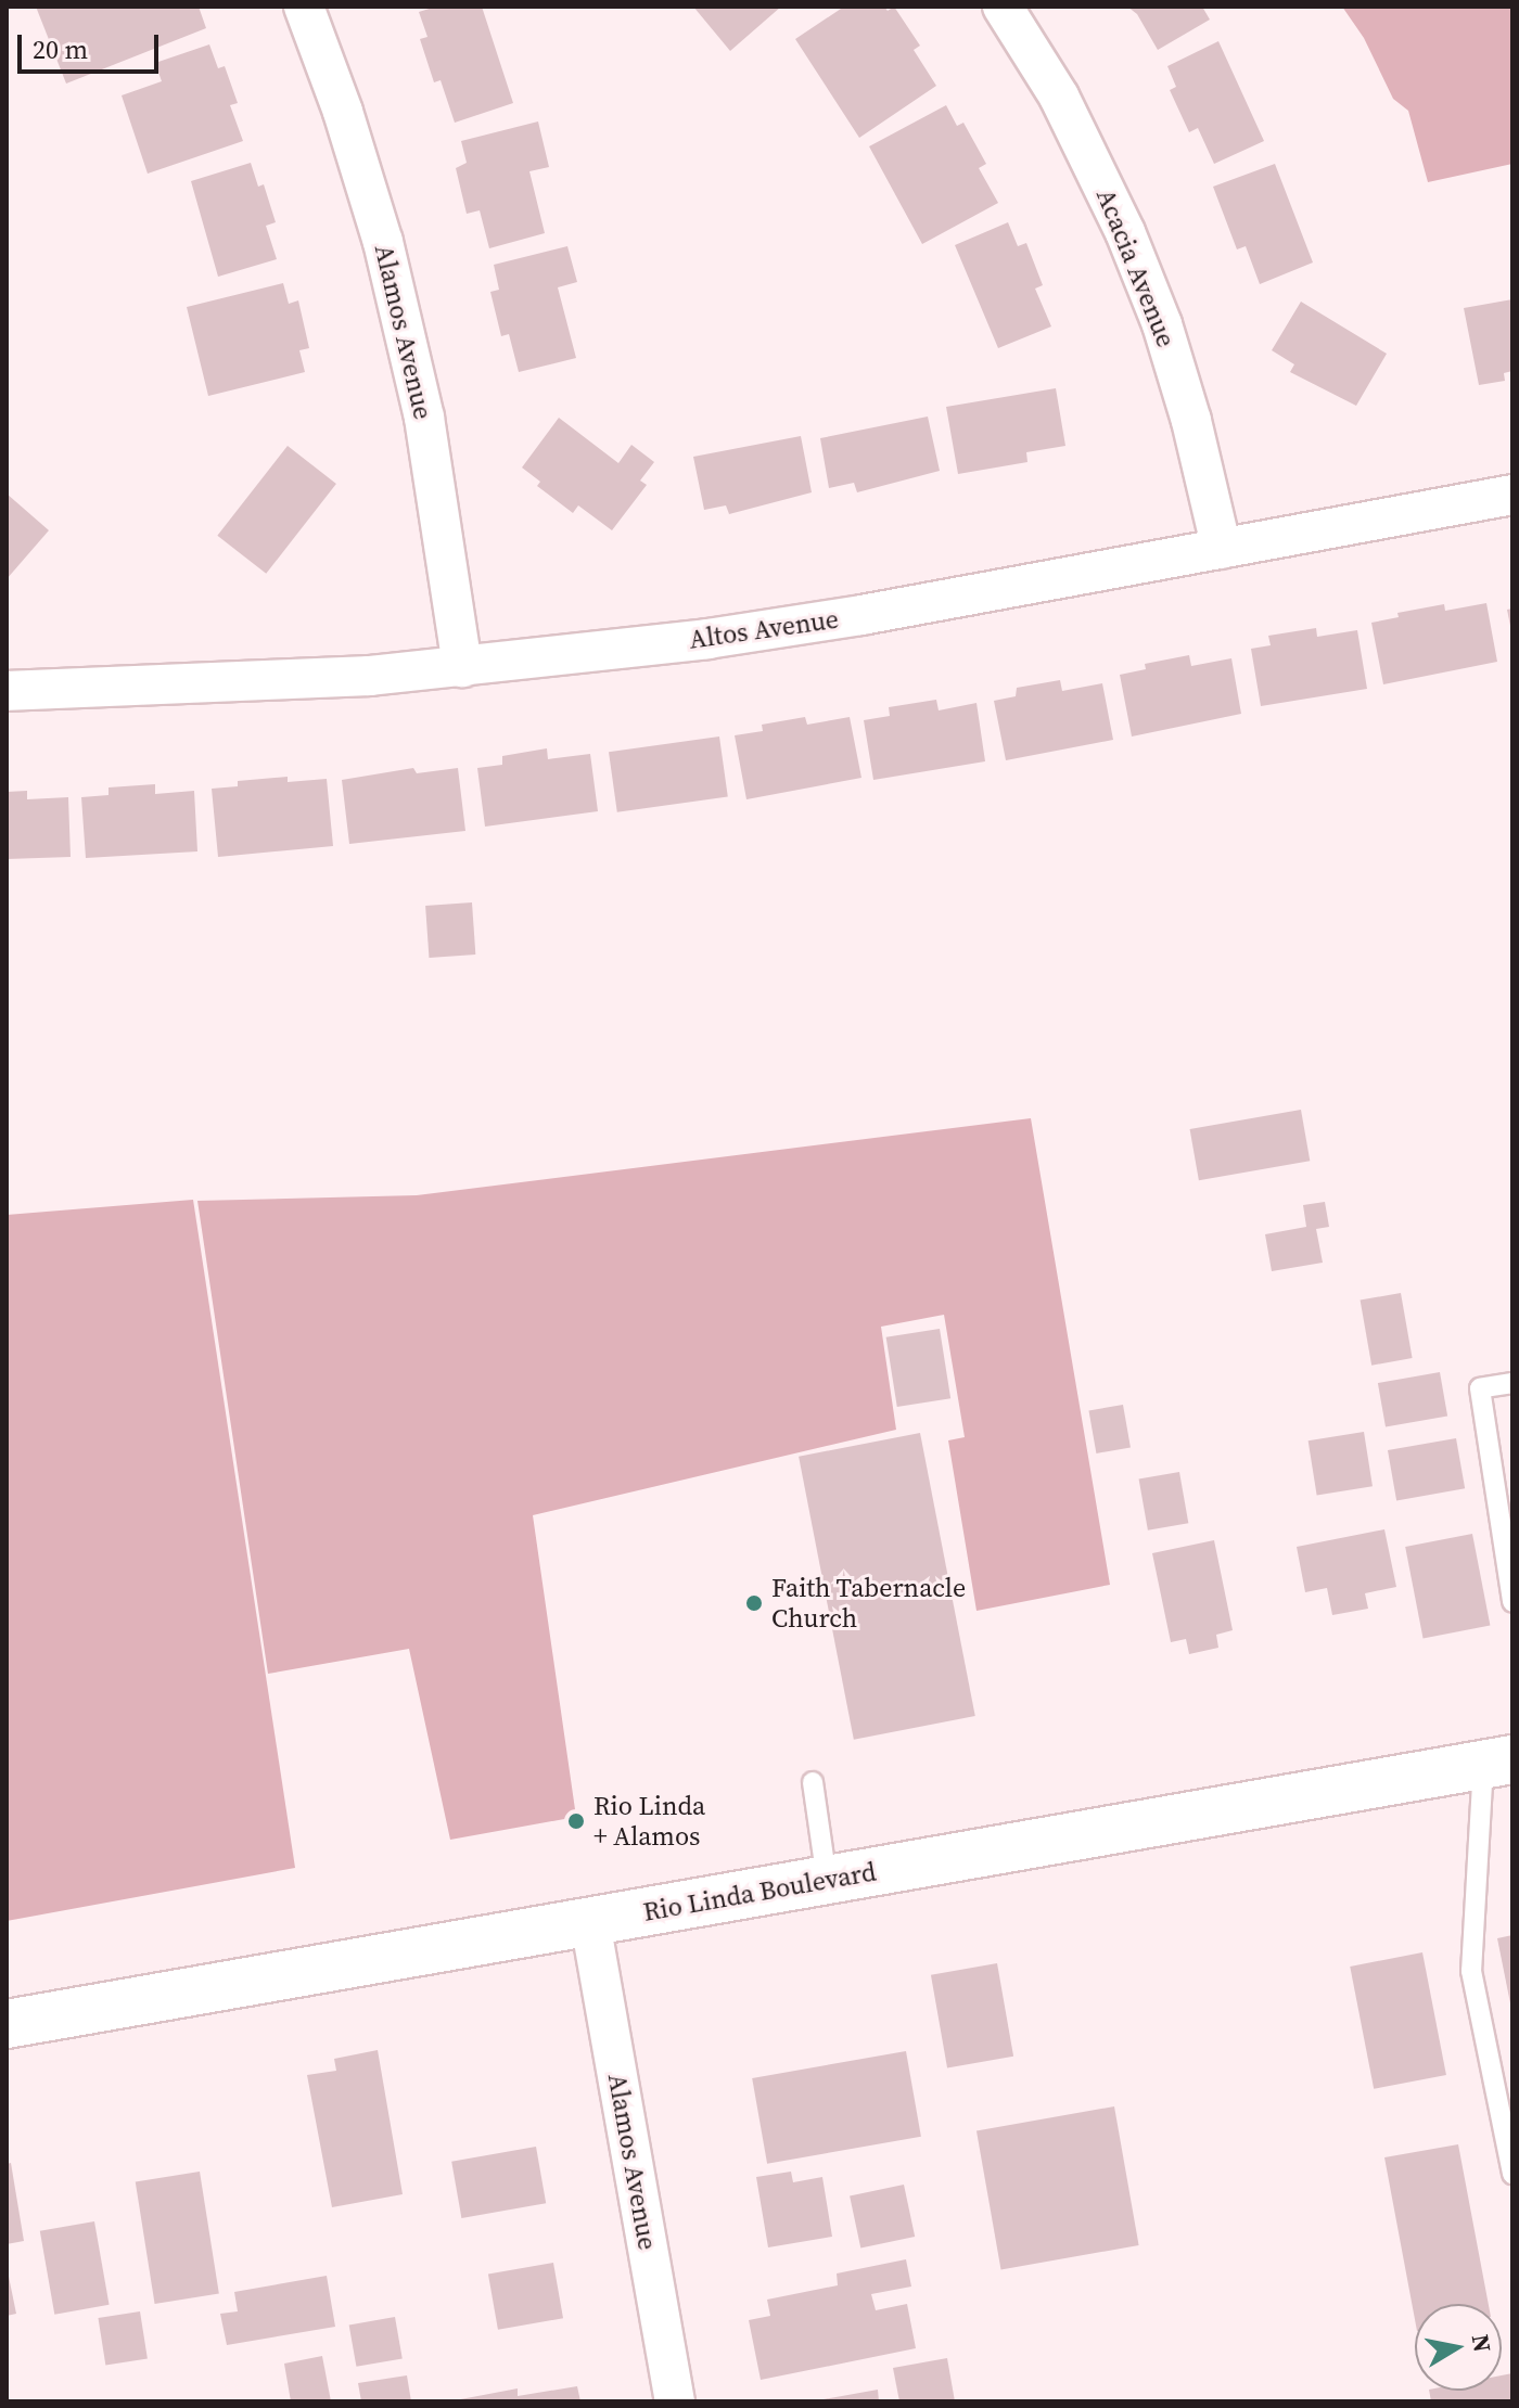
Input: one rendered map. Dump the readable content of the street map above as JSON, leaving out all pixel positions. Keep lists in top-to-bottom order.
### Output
{
  "streets": {
    "main road": ["Rio Linda Boulevard"],
    "street": ["Acacia Avenue", "Alamos Avenue", "Altos Avenue"]
  },
  "crossings": [
    ["Acacia Avenue", "Altos Avenue"],
    ["Alamos Avenue", "Altos Avenue"],
    ["Alamos Avenue", "Rio Linda Boulevard"]
  ],
  "places": ["Faith Tabernacle Church", "Rio Linda + Alamos"],
  "scale_bar": "20 m",
  "north": "right"
}
